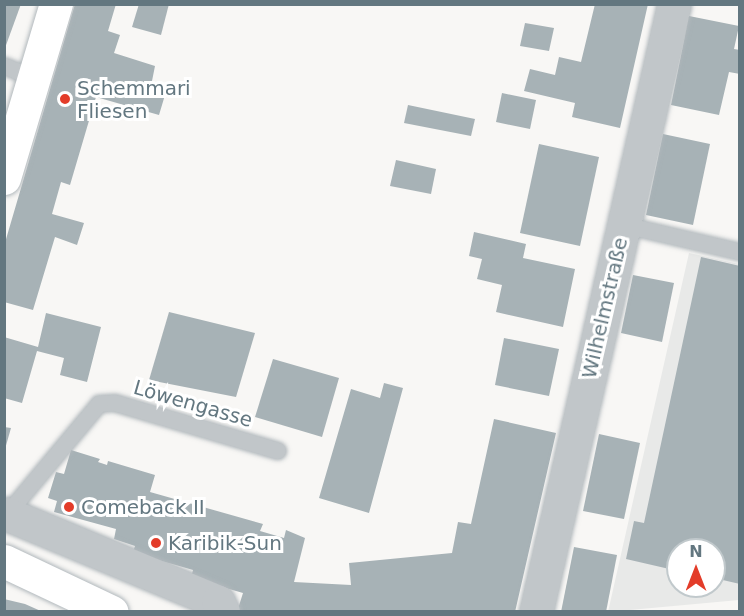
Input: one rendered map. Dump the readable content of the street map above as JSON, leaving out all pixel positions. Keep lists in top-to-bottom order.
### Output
{
  "streets": {
    "street": ["Wilhelmstraße"],
    "lane": ["Löwengasse"]
  },
  "places": ["Schemmari Fliesen", "Comeback II", "Karibik-Sun"],
  "north": "top"
}
